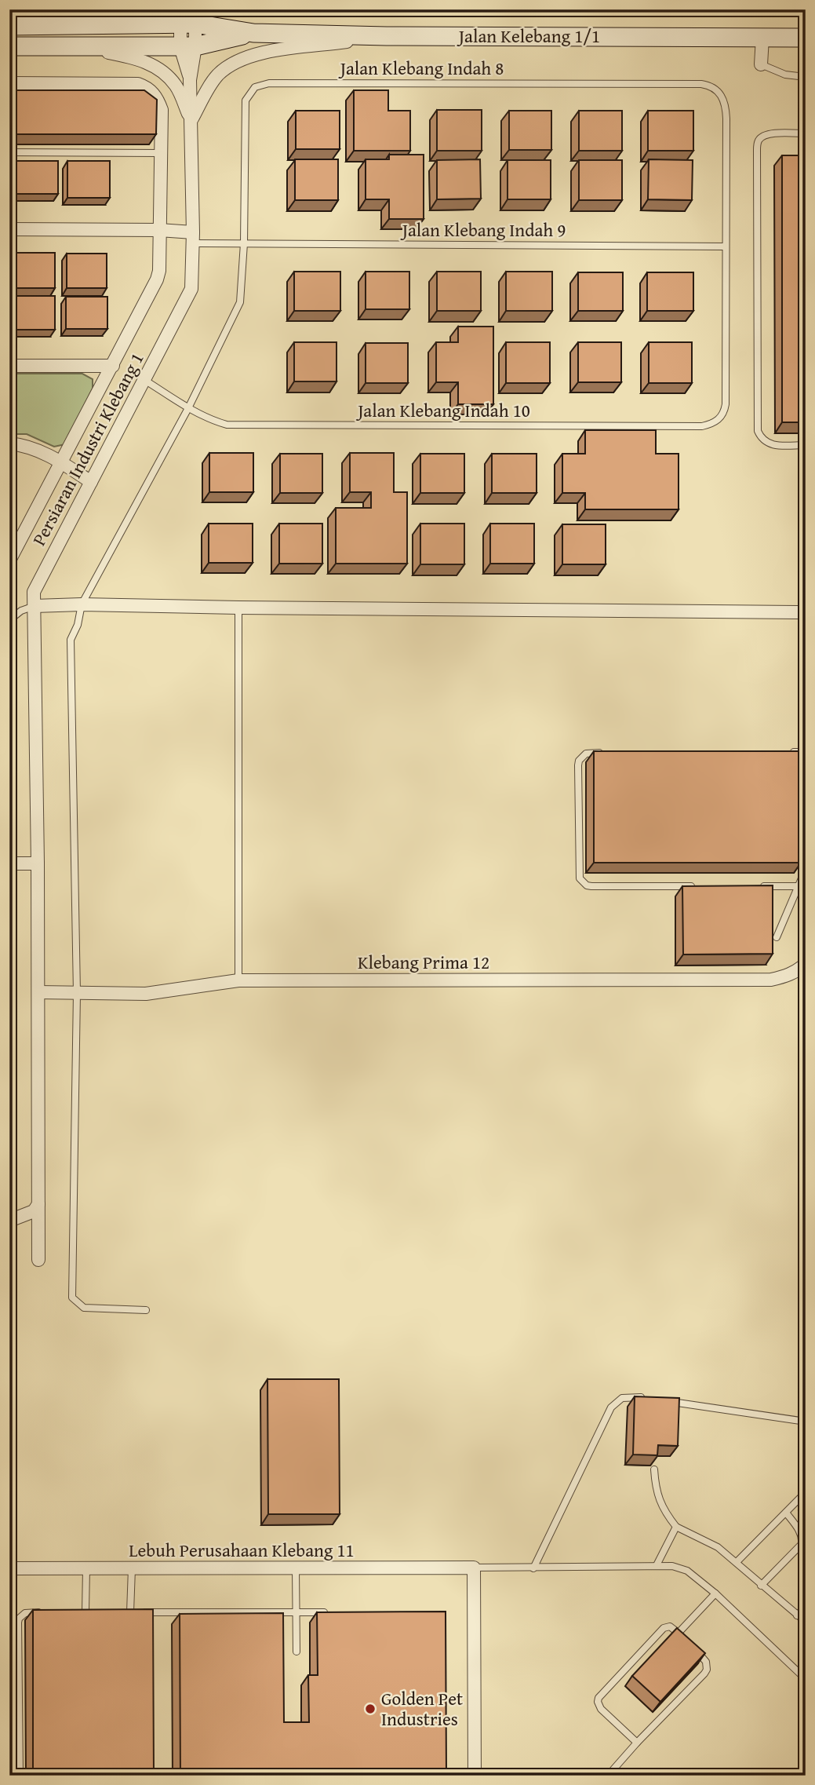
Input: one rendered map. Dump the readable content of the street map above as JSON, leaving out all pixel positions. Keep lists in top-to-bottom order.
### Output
{
  "streets": {
    "street": [
      "Jalan Kelebang 1/1",
      "Persiaran Industri Klebang 1",
      "Klebang Prima 12",
      "Lebuh Perusahaan Klebang 11"
    ],
    "lane": ["Jalan Klebang Indah 8", "Jalan Klebang Indah 9", "Jalan Klebang Indah 10"]
  },
  "crossings": [
    ["Jalan Kelebang 1/1", "Persiaran Industri Klebang 1"],
    ["Jalan Klebang Indah 8", "Jalan Klebang Indah 9"],
    ["Jalan Klebang Indah 8", "Jalan Klebang Indah 10"],
    ["Jalan Klebang Indah 8", "Klebang Prima 12"],
    ["Jalan Klebang Indah 9", "Persiaran Industri Klebang 1"],
    ["Jalan Klebang Indah 10", "Persiaran Industri Klebang 1"],
    ["Persiaran Industri Klebang 1", "Klebang Prima 12"]
  ],
  "places": ["Golden Pet Industries"]
}
